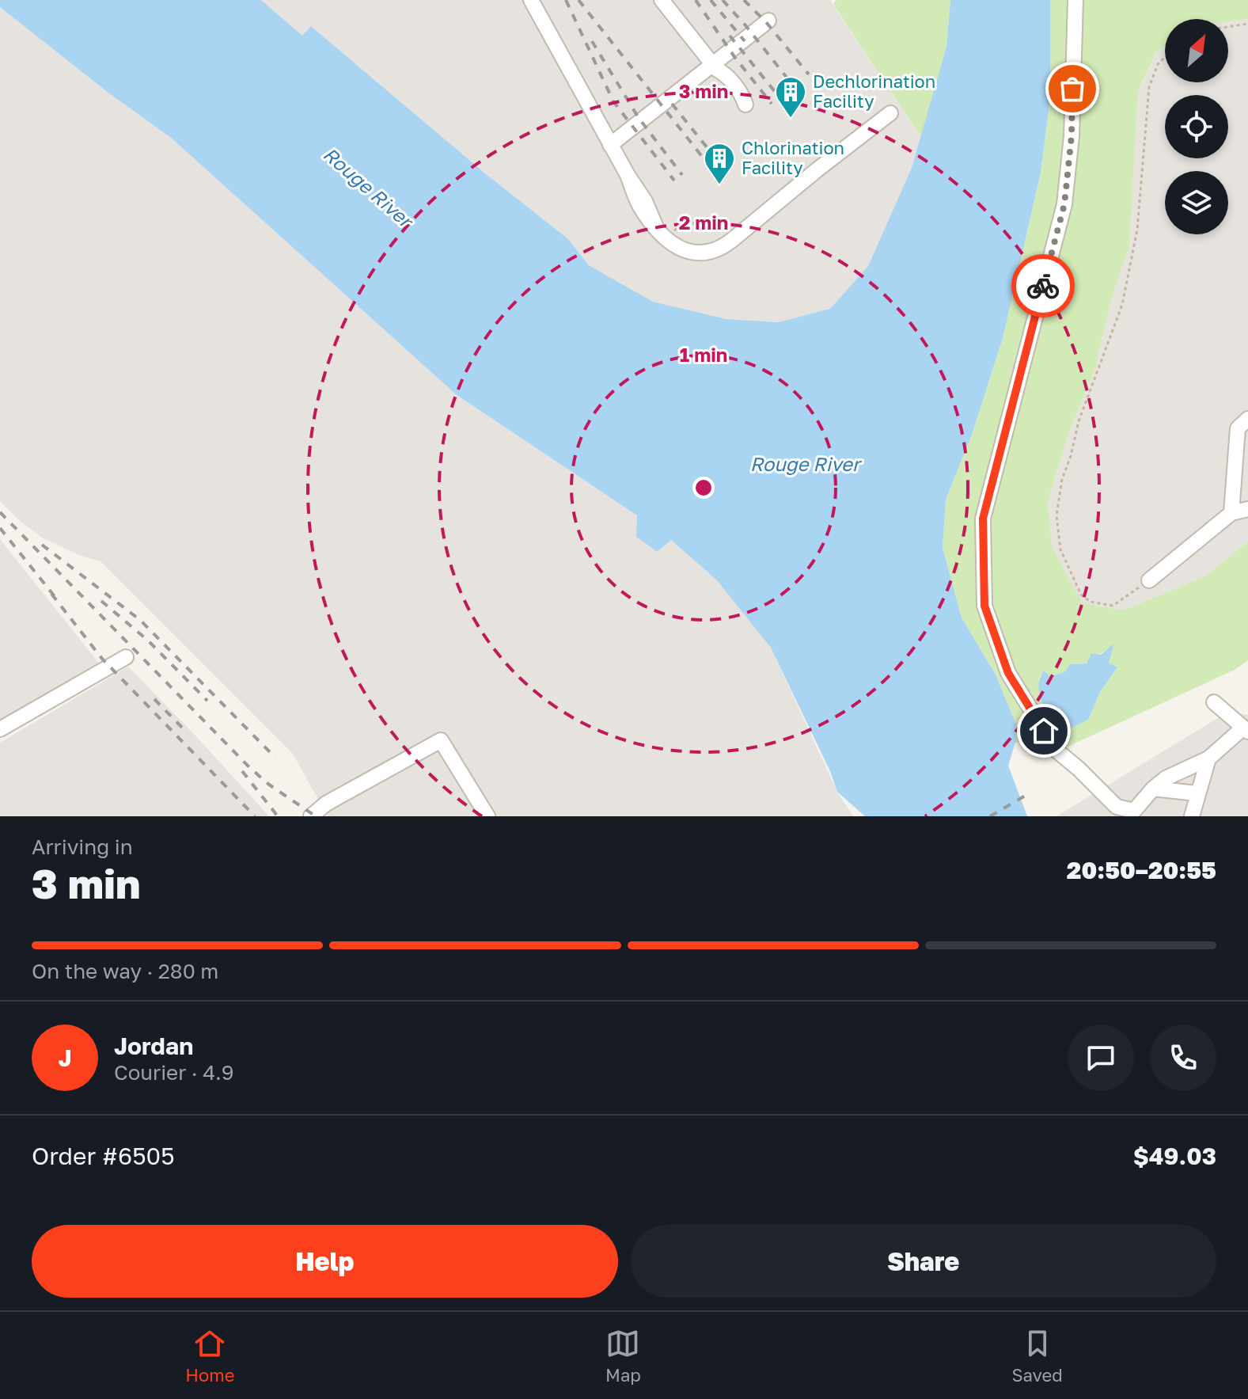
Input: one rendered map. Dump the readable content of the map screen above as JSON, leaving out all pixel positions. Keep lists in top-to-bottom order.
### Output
{
  "water": ["Rouge River"],
  "places": {
    "building": ["Dechlorination Facility", "Chlorination Facility"]
  },
  "north": "top right",
  "page": {
    "heading": ["3 min", "Arriving in", "20:50–20:55"],
    "panel": [
      "Jordan",
      "Courier · 4.9",
      "Order #6505",
      "$49.03"
    ],
    "bar": "On the way · 280 m",
    "round": "J",
    "buttons": ["Help", "Share"],
    "tabs": ["Home", "Map", "Saved"]
  },
  "rings": ["3 min", "2 min", "1 min"]
}
